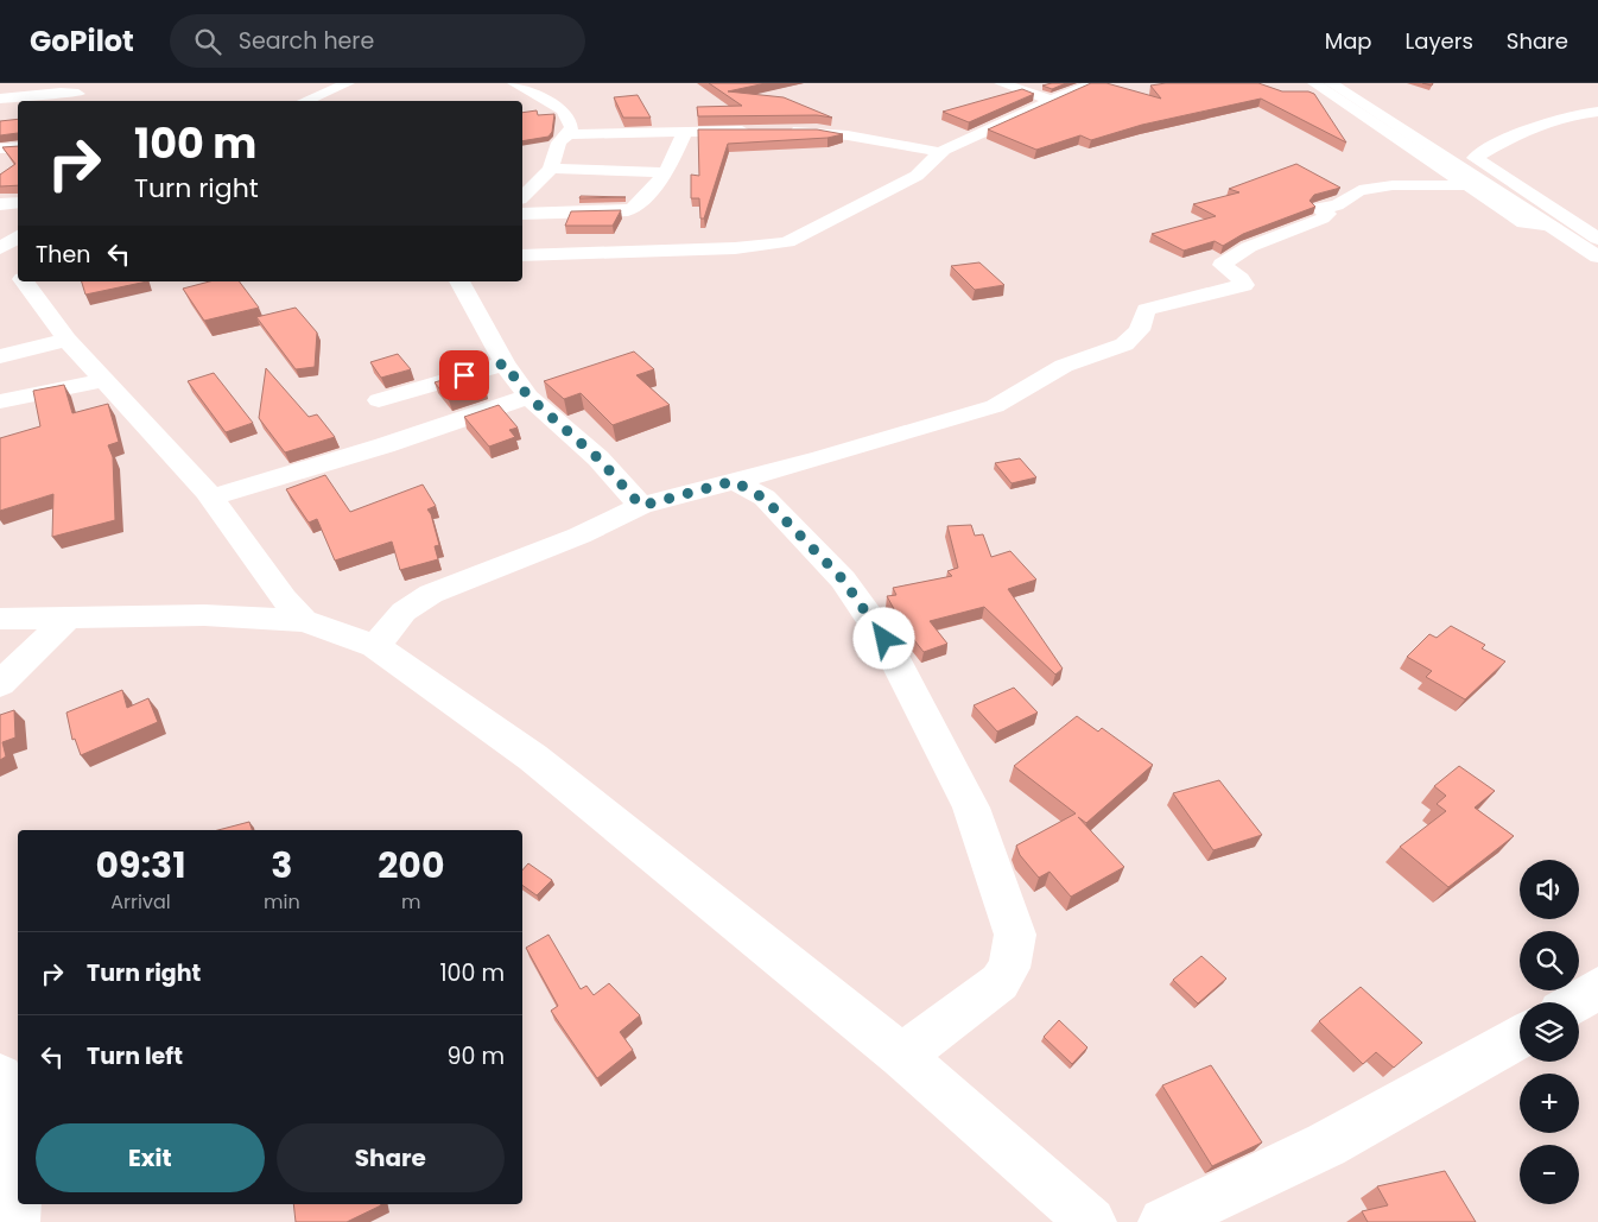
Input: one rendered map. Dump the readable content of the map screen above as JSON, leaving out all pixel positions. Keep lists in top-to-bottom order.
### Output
{
  "page": {
    "header": "GoPilot",
    "search": "Search here",
    "nav": ["Map", "Layers", "Share"],
    "turn": ["100 m", "Turn right"],
    "then": "Then",
    "eta": [
      "09:31",
      "Arrival",
      "3",
      "min",
      "200",
      "m"
    ],
    "map_buttons": ["+", "−"],
    "list": [
      {
        "name": "Turn right",
        "value": "100 m"
      },
      {
        "name": "Turn left",
        "value": "90 m"
      }
    ],
    "buttons": ["Exit", "Share"]
  }
}
